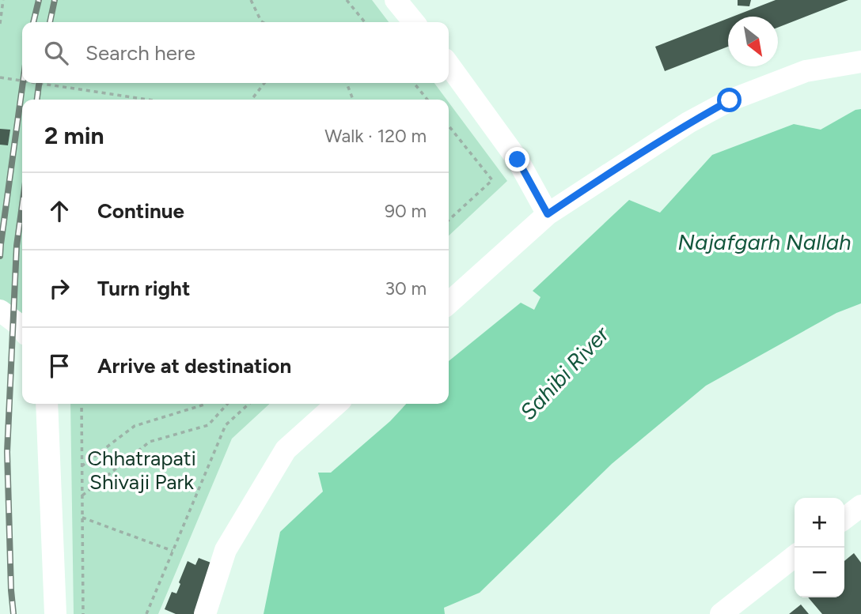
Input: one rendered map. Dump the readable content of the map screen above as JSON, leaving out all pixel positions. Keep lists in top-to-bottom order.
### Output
{
  "water": ["Najafgarh Nallah", "Sahibi River"],
  "parks": ["Chhatrapati Shivaji Park"],
  "north": "bottom right",
  "page": {
    "search": "Search here",
    "heading": ["2 min", "Walk · 120 m"],
    "list": [
      ["Continue", "90 m"],
      ["Turn right", "30 m"],
      "Arrive at destination"
    ],
    "map_buttons": ["+", "−"]
  }
}
